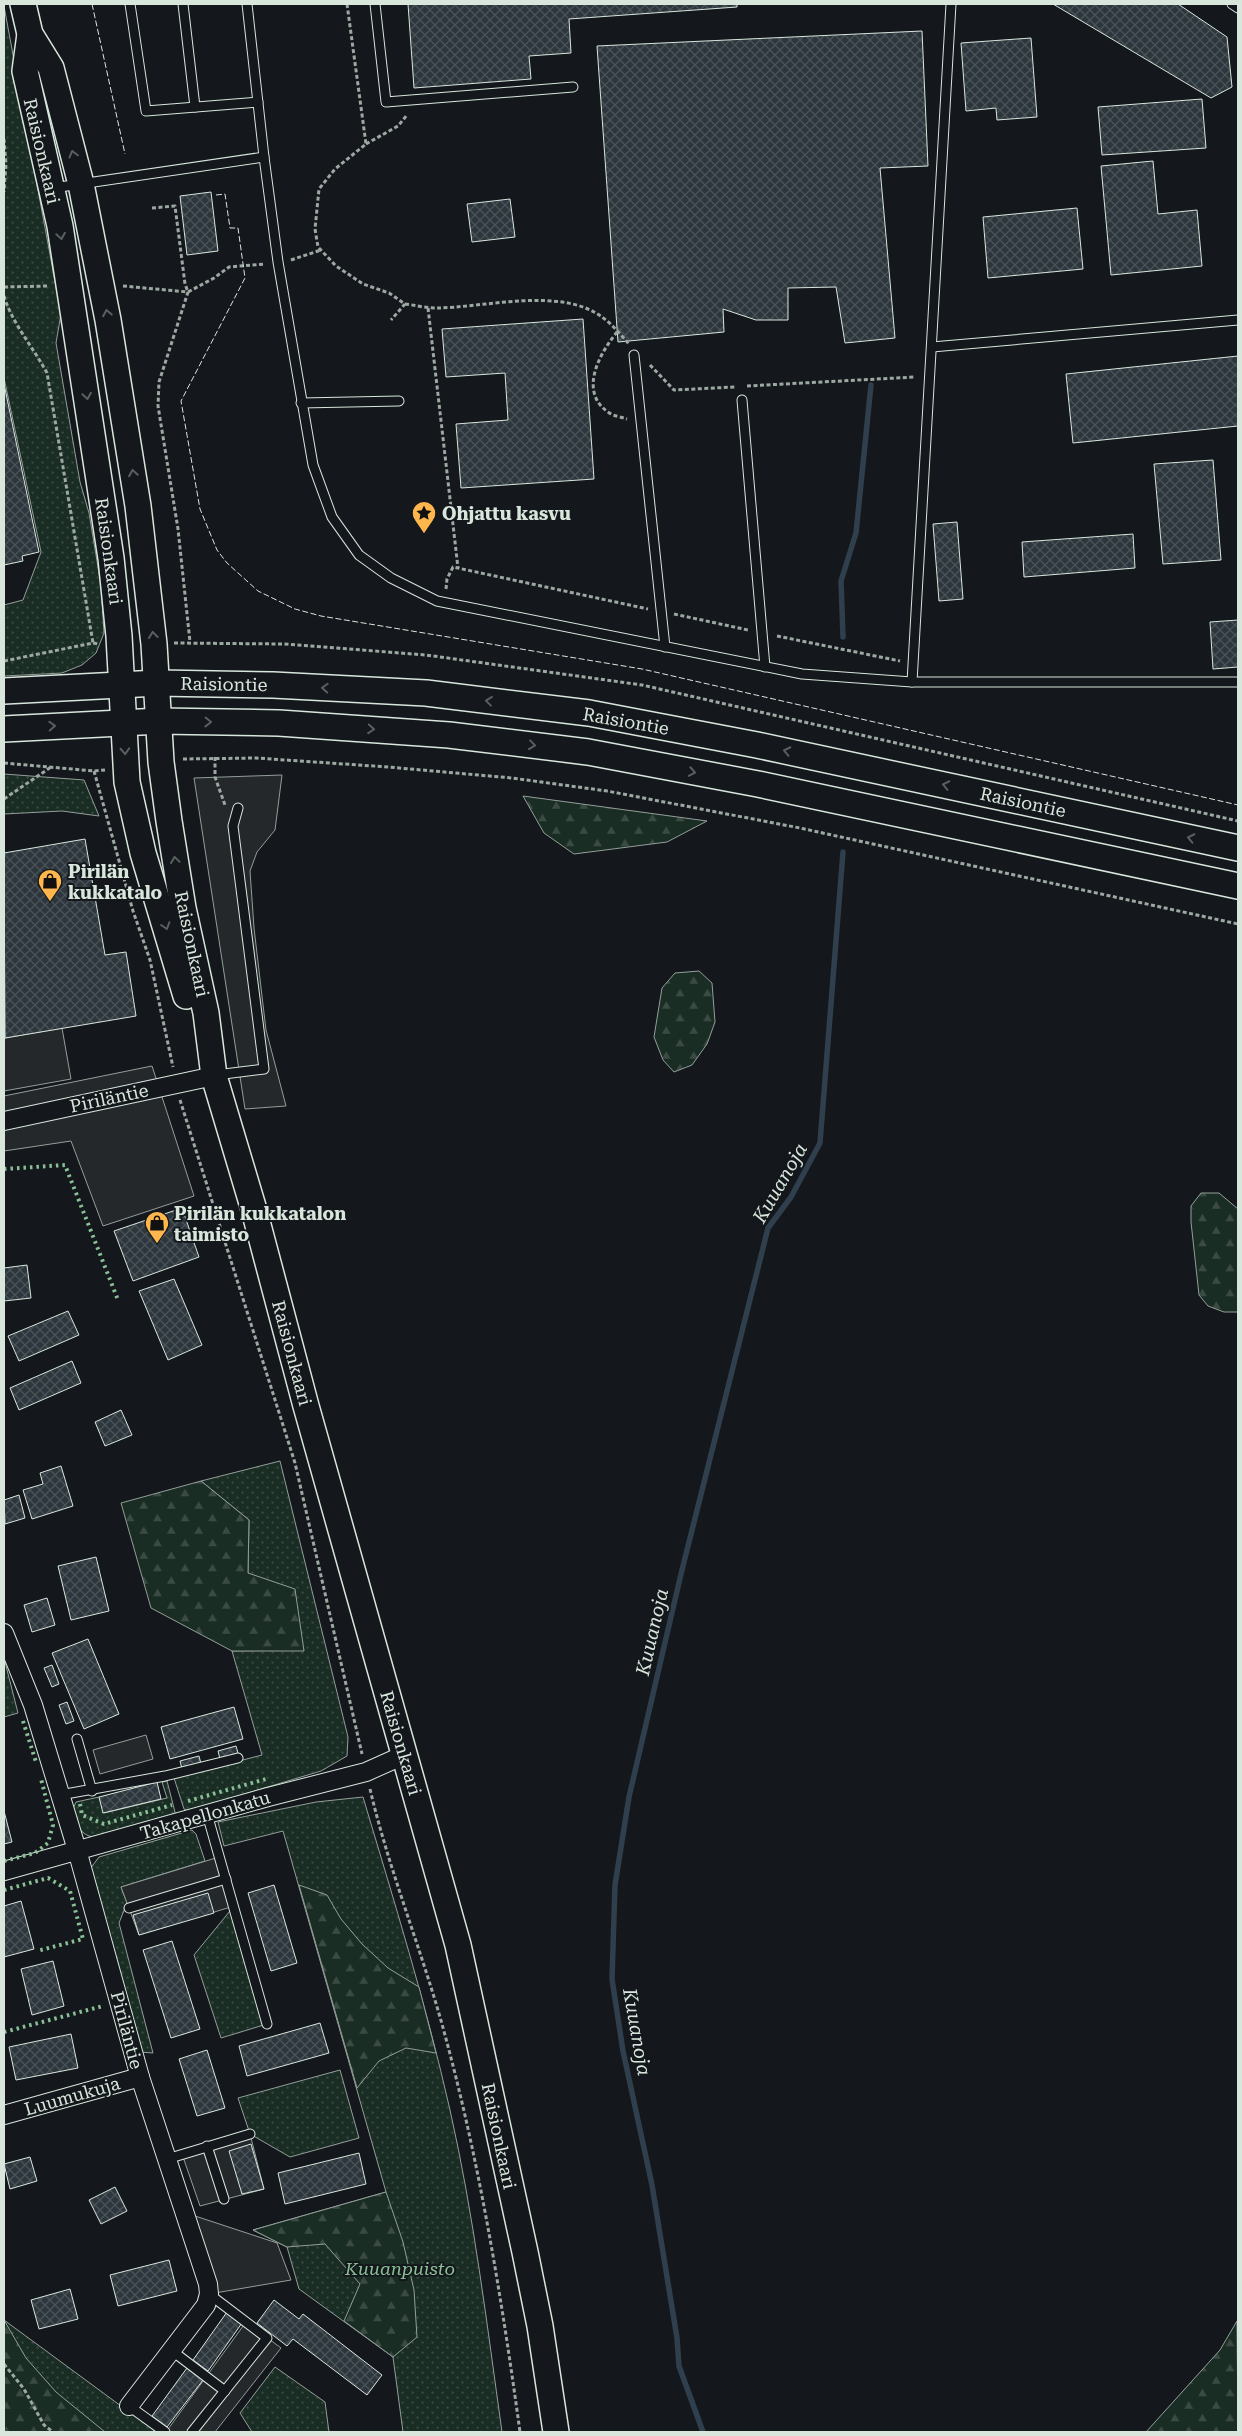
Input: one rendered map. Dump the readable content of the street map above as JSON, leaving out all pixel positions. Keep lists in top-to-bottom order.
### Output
{
  "streets": {
    "main road": ["Raisionkaari", "Raisiontie"],
    "street": ["Piriläntie", "Takapellonkatu", "Luumukuja"]
  },
  "crossings": [
    ["Raisionkaari", "Raisiontie"],
    ["Raisionkaari", "Piriläntie"],
    ["Raisionkaari", "Takapellonkatu"],
    ["Piriläntie", "Takapellonkatu"],
    ["Piriläntie", "Luumukuja"]
  ],
  "water": ["Kuuanoja"],
  "parks": ["Kuuanpuisto"],
  "places": {
    "place": ["Ohjattu kasvu"],
    "shop": ["Pirilän kukkatalo", "Pirilän kukkatalon taimisto"]
  }
}
